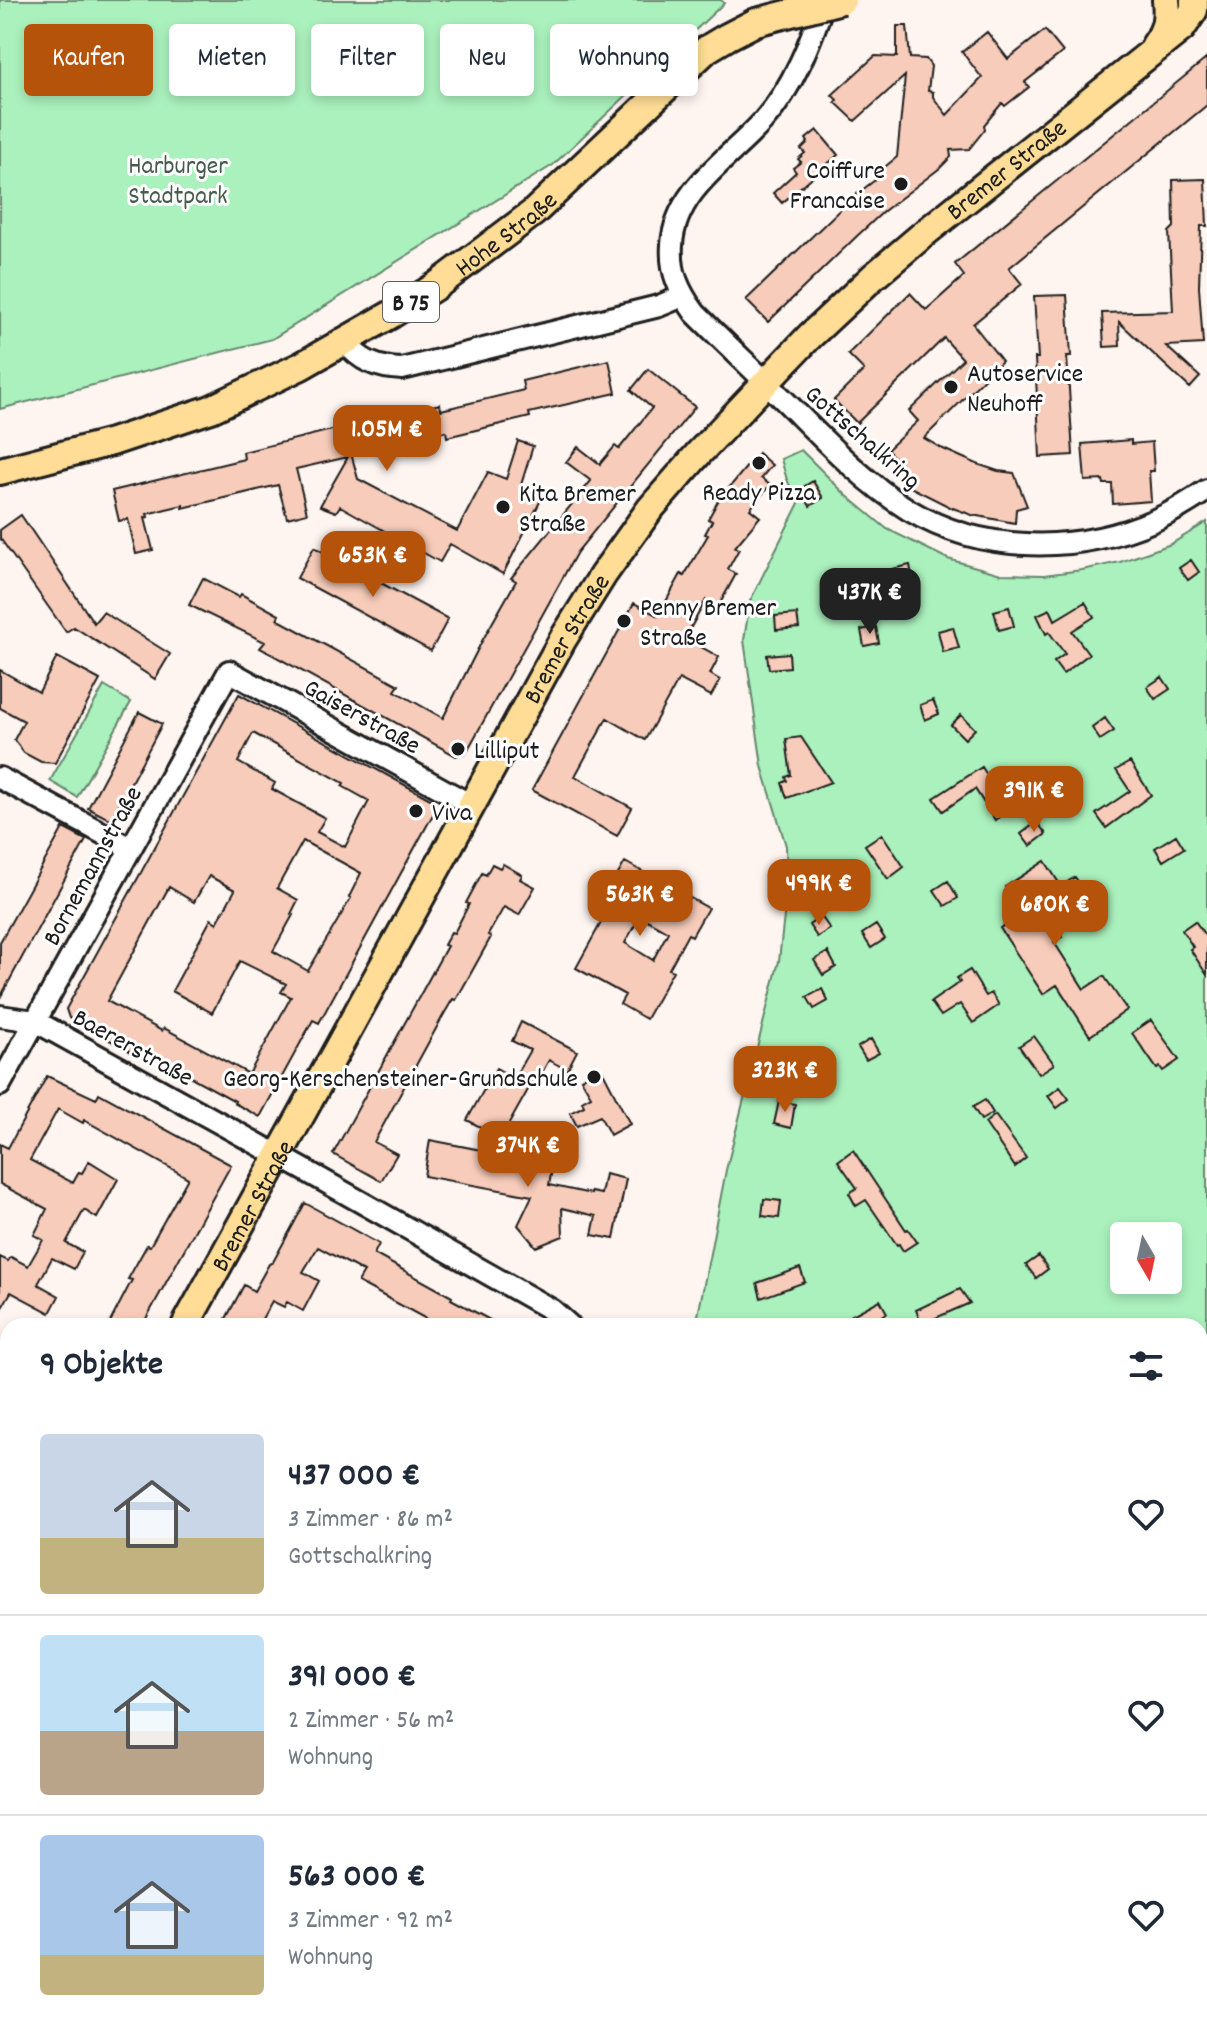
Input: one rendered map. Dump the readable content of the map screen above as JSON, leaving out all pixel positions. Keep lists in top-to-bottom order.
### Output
{
  "streets": {
    "main road": ["Bremer Straße", "Hohe Straße", "B 75"],
    "street": [
      "Gottschalkring",
      "Gaiserstraße",
      "Bornemannstraße",
      "Baererstraße"
    ]
  },
  "crossings": [
    ["Bremer Straße", "Gottschalkring"],
    ["Bremer Straße", "Gaiserstraße"],
    ["Bremer Straße", "Baererstraße"],
    ["Gaiserstraße", "Bornemannstraße"],
    ["Bornemannstraße", "Baererstraße"]
  ],
  "parks": ["Harburger Stadtpark"],
  "places": [
    "Coiffure Francaise",
    "Autoservice Neuhoff",
    "Ready Pizza",
    "Kita Bremer Straße",
    "Penny Bremer Straße",
    "Lilliput",
    "Viva",
    "Georg-Kerschensteiner-Grundschule"
  ],
  "north": "bottom",
  "page": {
    "chip": [
      "Kaufen",
      "Mieten",
      "Filter",
      "Neu",
      "Wohnung"
    ],
    "price": [
      "1.05M €",
      "653K €",
      "437K €",
      "391K €",
      "499K €",
      "563K €",
      "680K €",
      "323K €",
      "374K €"
    ],
    "heading": "9 Objekte",
    "list": [
      {
        "name": "437 000 €",
        "note": "3 Zimmer · 86 m² · Gottschalkring"
      },
      {
        "name": "391 000 €",
        "note": "2 Zimmer · 56 m² · Wohnung"
      },
      {
        "name": "563 000 €",
        "note": "3 Zimmer · 92 m² · Wohnung"
      }
    ]
  }
}
